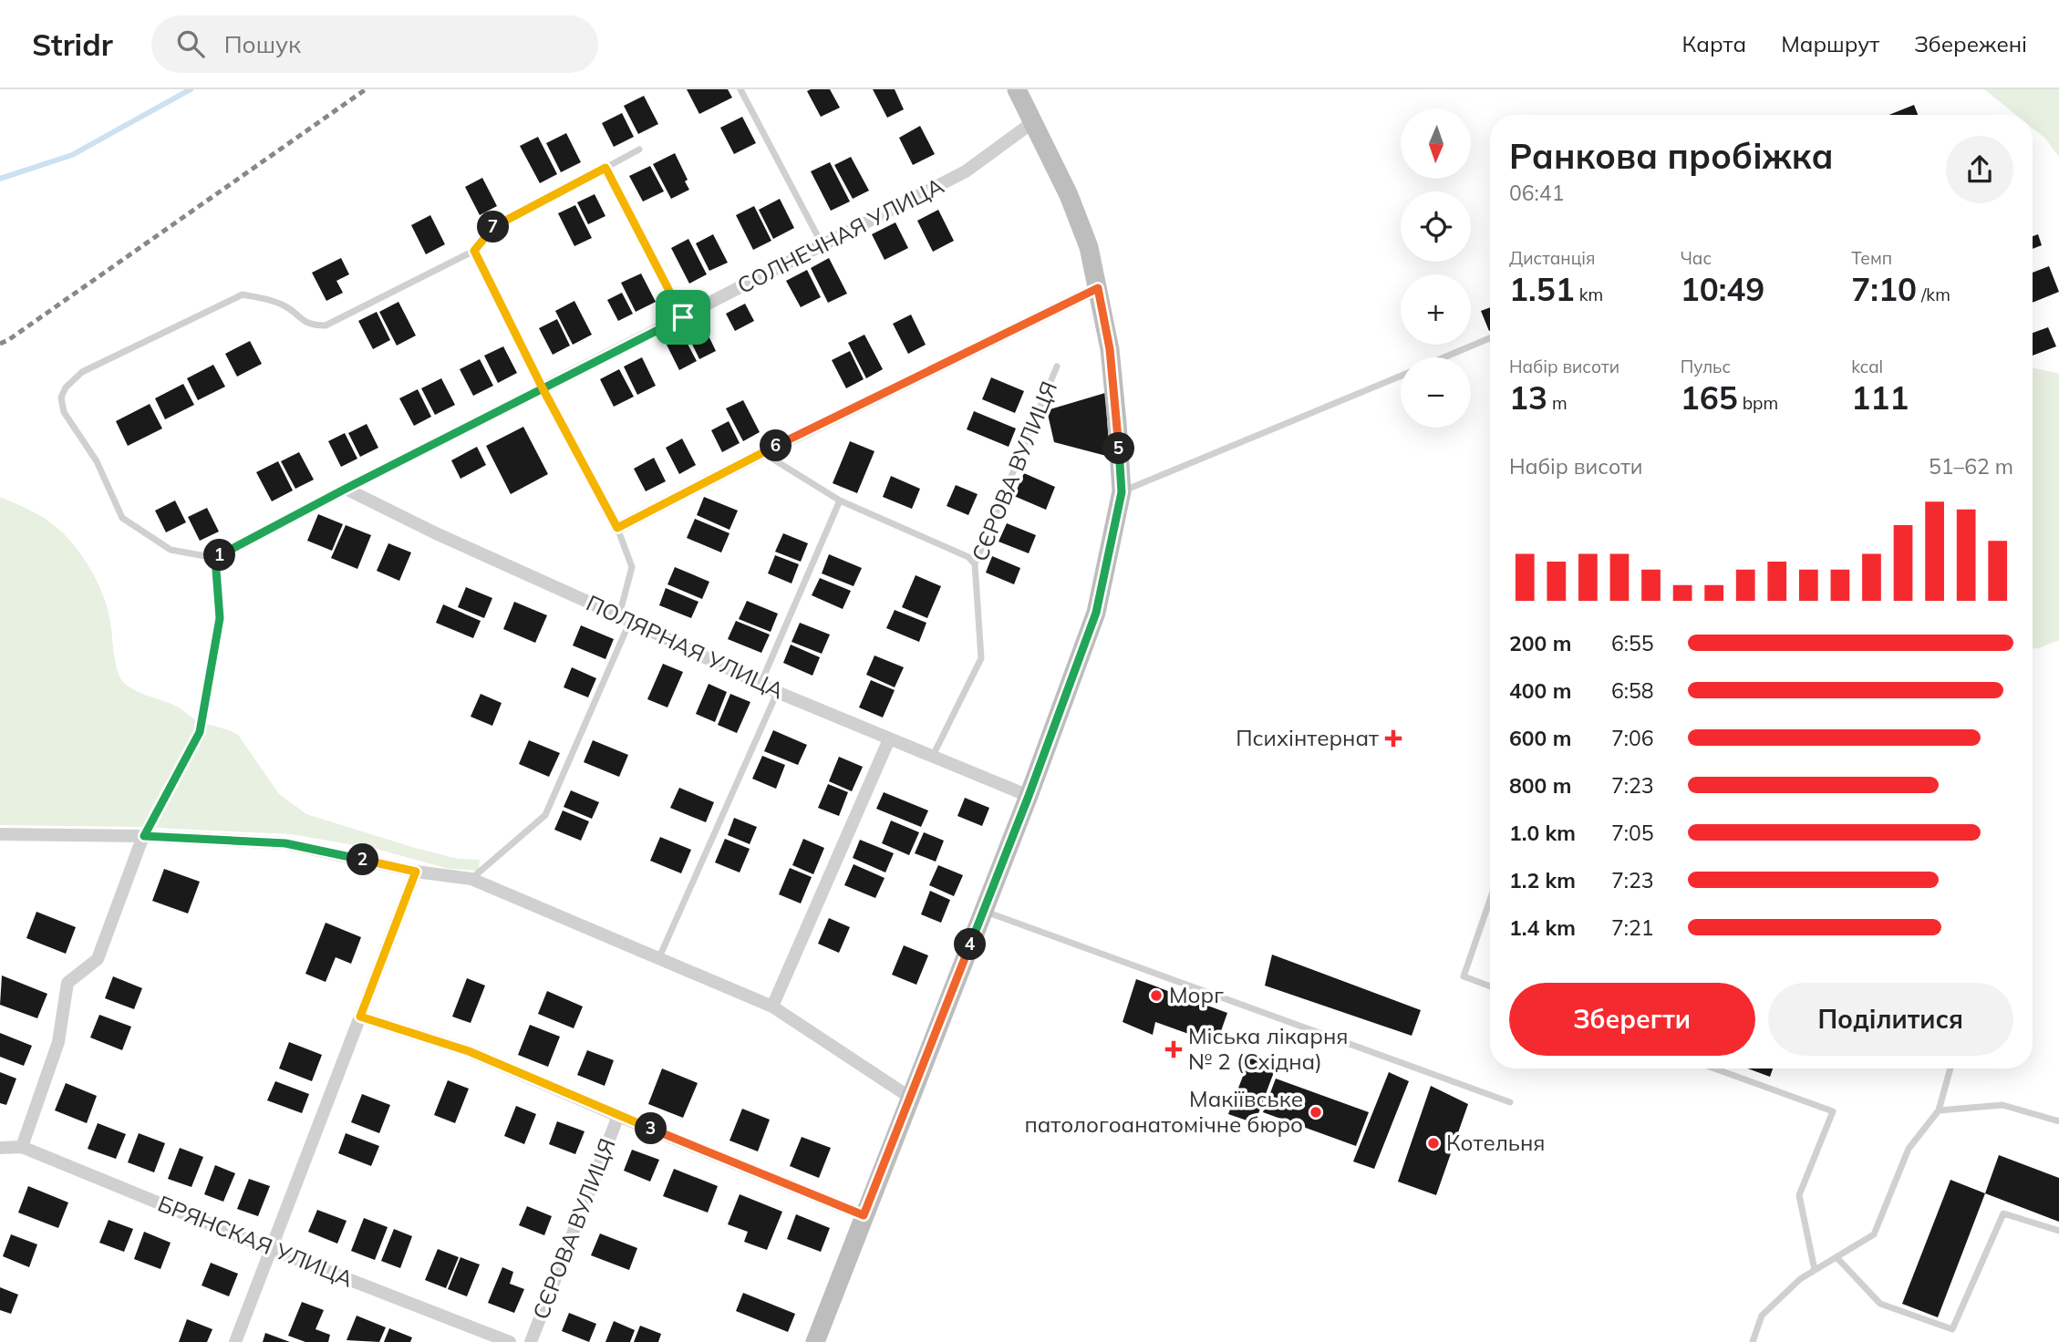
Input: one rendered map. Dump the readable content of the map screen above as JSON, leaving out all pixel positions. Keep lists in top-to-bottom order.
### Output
{
  "streets": {
    "street": [
      "СОЛНЕЧНАЯ УЛИЦА",
      "СЄРОВА ВУЛИЦЯ",
      "ПОЛЯРНАЯ УЛИЦА",
      "БРЯНСКАЯ УЛИЦА"
    ]
  },
  "crossings": [
    ["СОЛНЕЧНАЯ УЛИЦА", "ПОЛЯРНАЯ УЛИЦА"],
    ["СЄРОВА ВУЛИЦЯ", "ПОЛЯРНАЯ УЛИЦА"]
  ],
  "places": {
    "health": ["Психінтернат", "Міська лікарня № 2 (Східна)"],
    "other": ["Морг", "Макіївське патологоанатомічне бюро", "Котельня"]
  },
  "north": "bottom",
  "page": {
    "header": "Stridr",
    "search": "Пошук",
    "nav": ["Карта", "Маршрут", "Збережені"],
    "map_buttons": ["+", "−"],
    "heading": ["Ранкова пробіжка", "06:41"],
    "pins": [
      "7",
      "6",
      "5",
      "1",
      "2",
      "4",
      "3"
    ],
    "stats": [
      ["Дистанція", "1.51 km"],
      ["Час", "10:49"],
      ["Темп", "7:10 /km"],
      ["Набір висоти", "13 m"],
      ["Пульс", "165 bpm"],
      ["kcal", "111"]
    ],
    "chart": ["Набір висоти", "51–62 m"],
    "list": [
      {
        "name": "200 m",
        "note": "6:55"
      },
      {
        "name": "400 m",
        "note": "6:58"
      },
      {
        "name": "600 m",
        "note": "7:06"
      },
      {
        "name": "800 m",
        "note": "7:23"
      },
      {
        "name": "1.0 km",
        "note": "7:05"
      },
      {
        "name": "1.2 km",
        "note": "7:23"
      },
      {
        "name": "1.4 km",
        "note": "7:21"
      }
    ],
    "buttons": ["Зберегти", "Поділитися"]
  }
}
